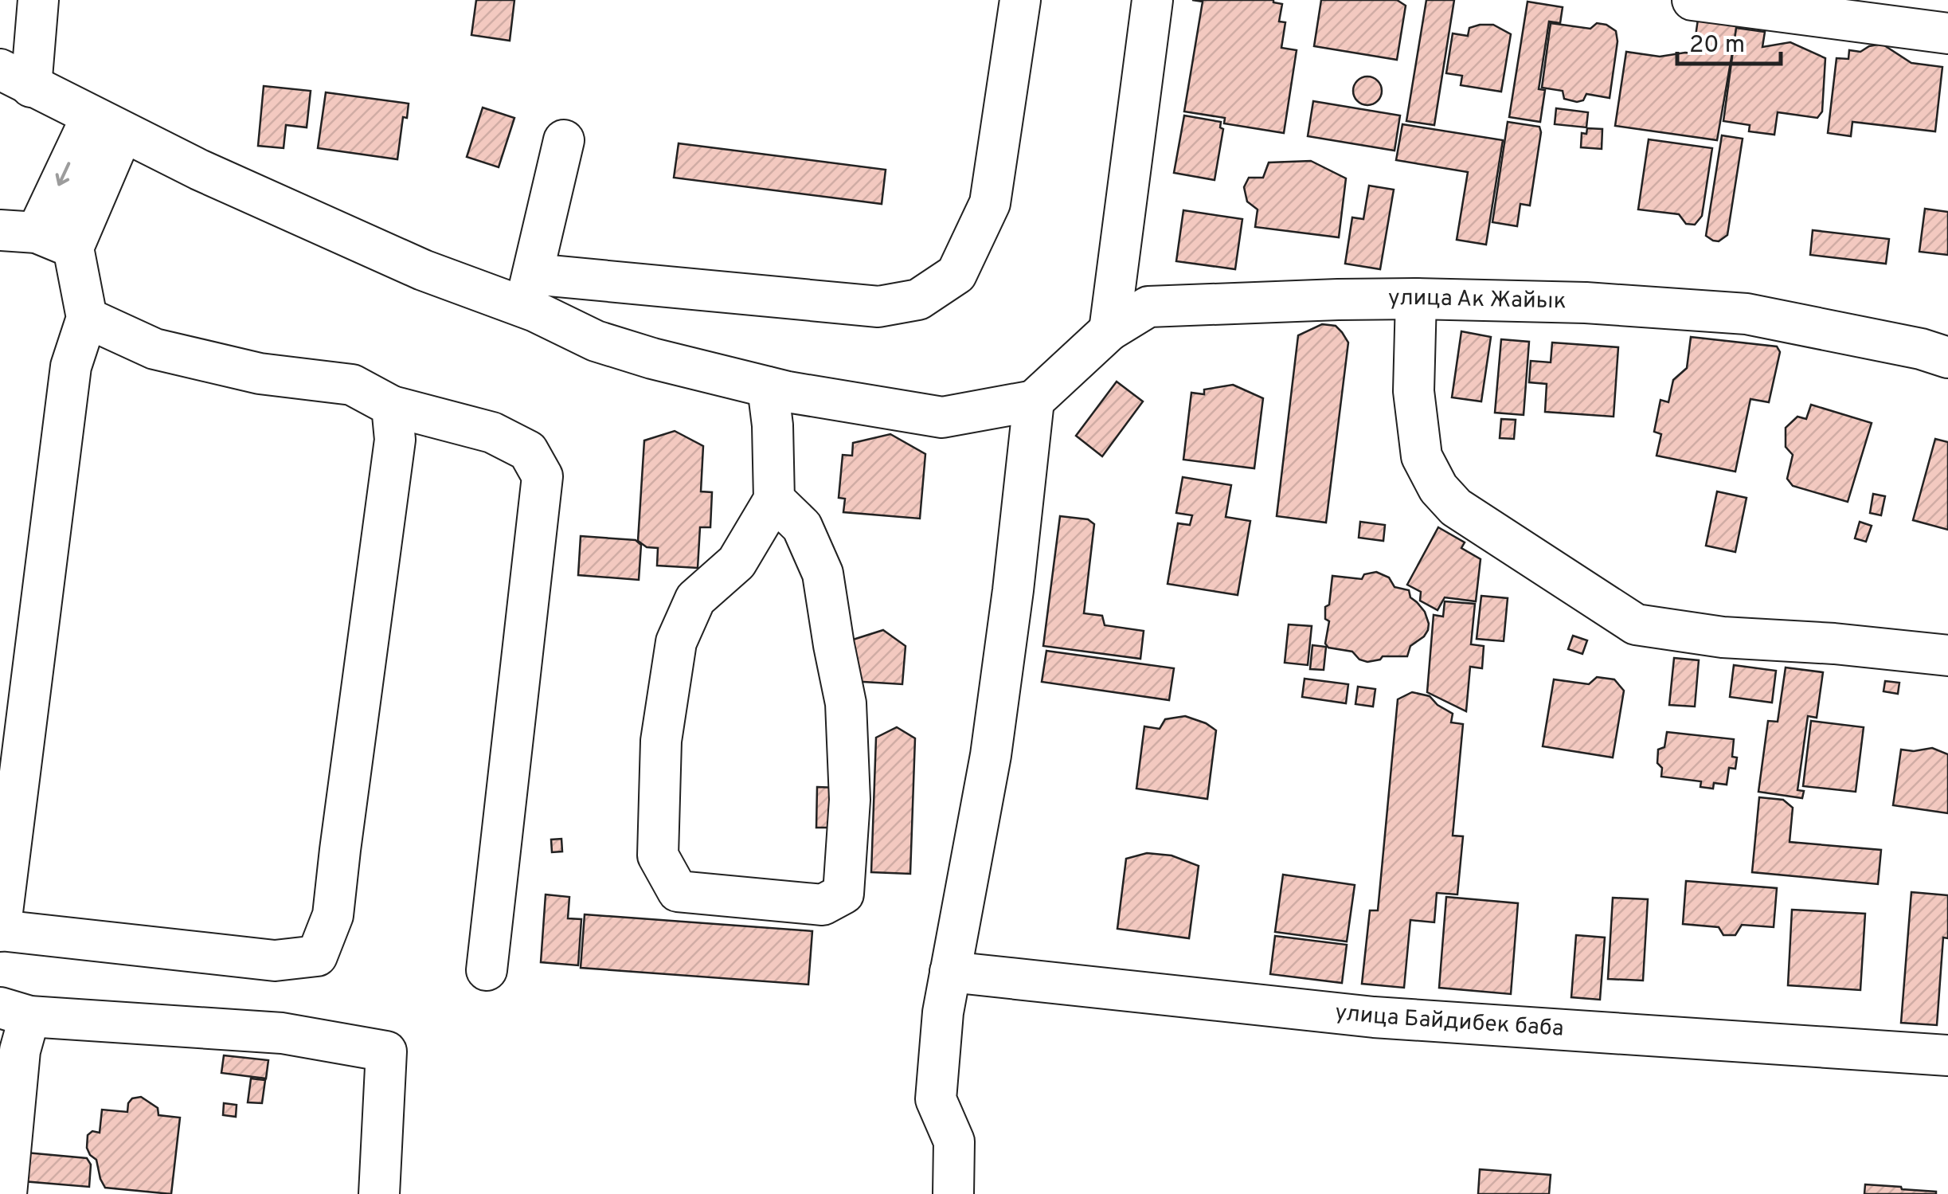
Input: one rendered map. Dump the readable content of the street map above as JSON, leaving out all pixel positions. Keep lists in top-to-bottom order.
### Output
{
  "streets": {
    "street": ["улица Ак Жайык", "улица Байдибек баба"]
  },
  "scale_bar": "20 m"
}
